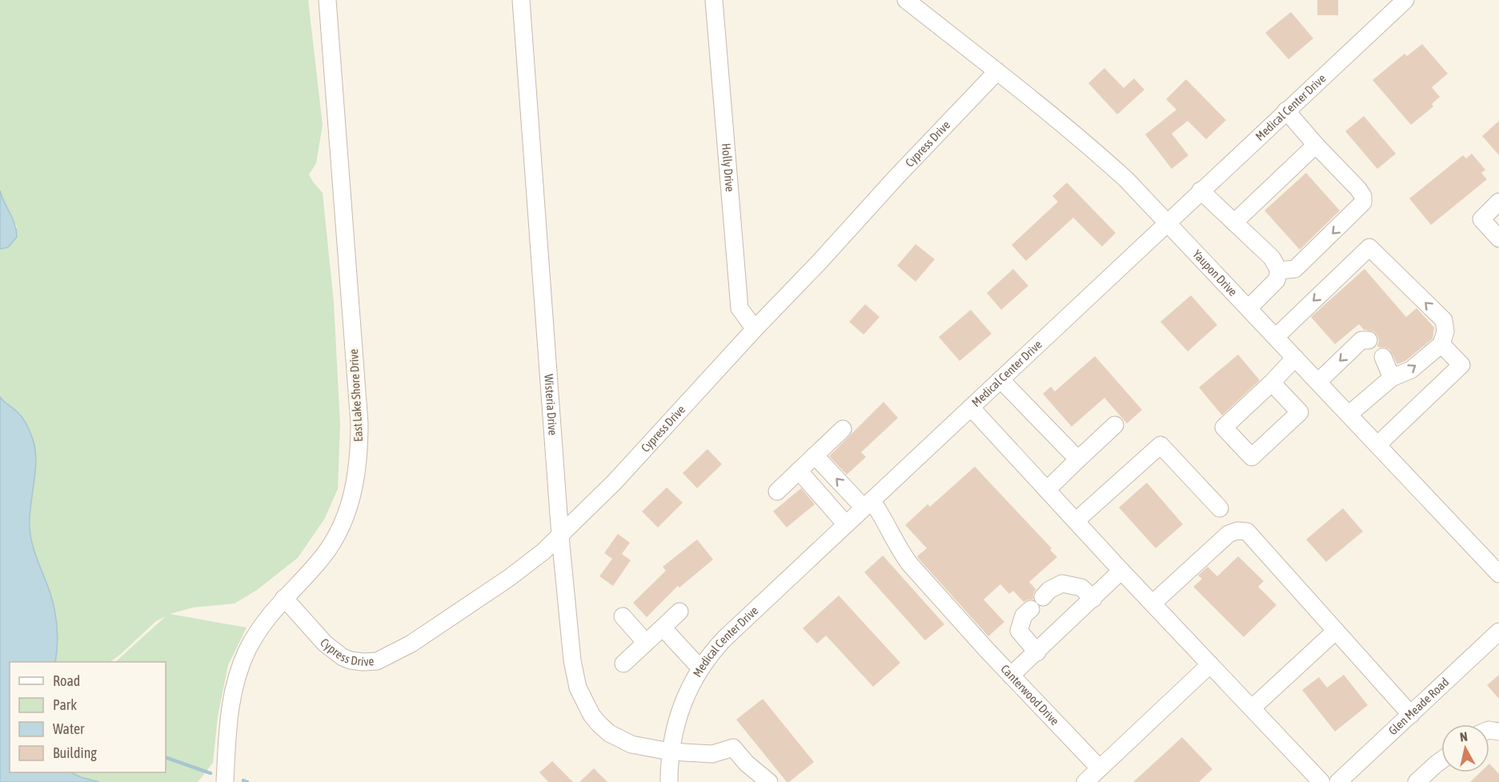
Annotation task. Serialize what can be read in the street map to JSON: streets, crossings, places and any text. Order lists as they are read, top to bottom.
{
  "streets": {
    "street": [
      "Medical Center Drive",
      "Cypress Drive",
      "Holly Drive",
      "Yaupon Drive",
      "East Lake Shore Drive",
      "Wisteria Drive",
      "Canterwood Drive",
      "Glen Meade Road"
    ]
  },
  "crossings": [
    ["Medical Center Drive", "Yaupon Drive"],
    ["Medical Center Drive", "Wisteria Drive"],
    ["Medical Center Drive", "Canterwood Drive"],
    ["Cypress Drive", "Holly Drive"],
    ["Cypress Drive", "Yaupon Drive"],
    ["Cypress Drive", "East Lake Shore Drive"],
    ["Cypress Drive", "Wisteria Drive"]
  ],
  "legend": [
    "Road",
    "Park",
    "Water",
    "Building"
  ],
  "north": "top"
}
